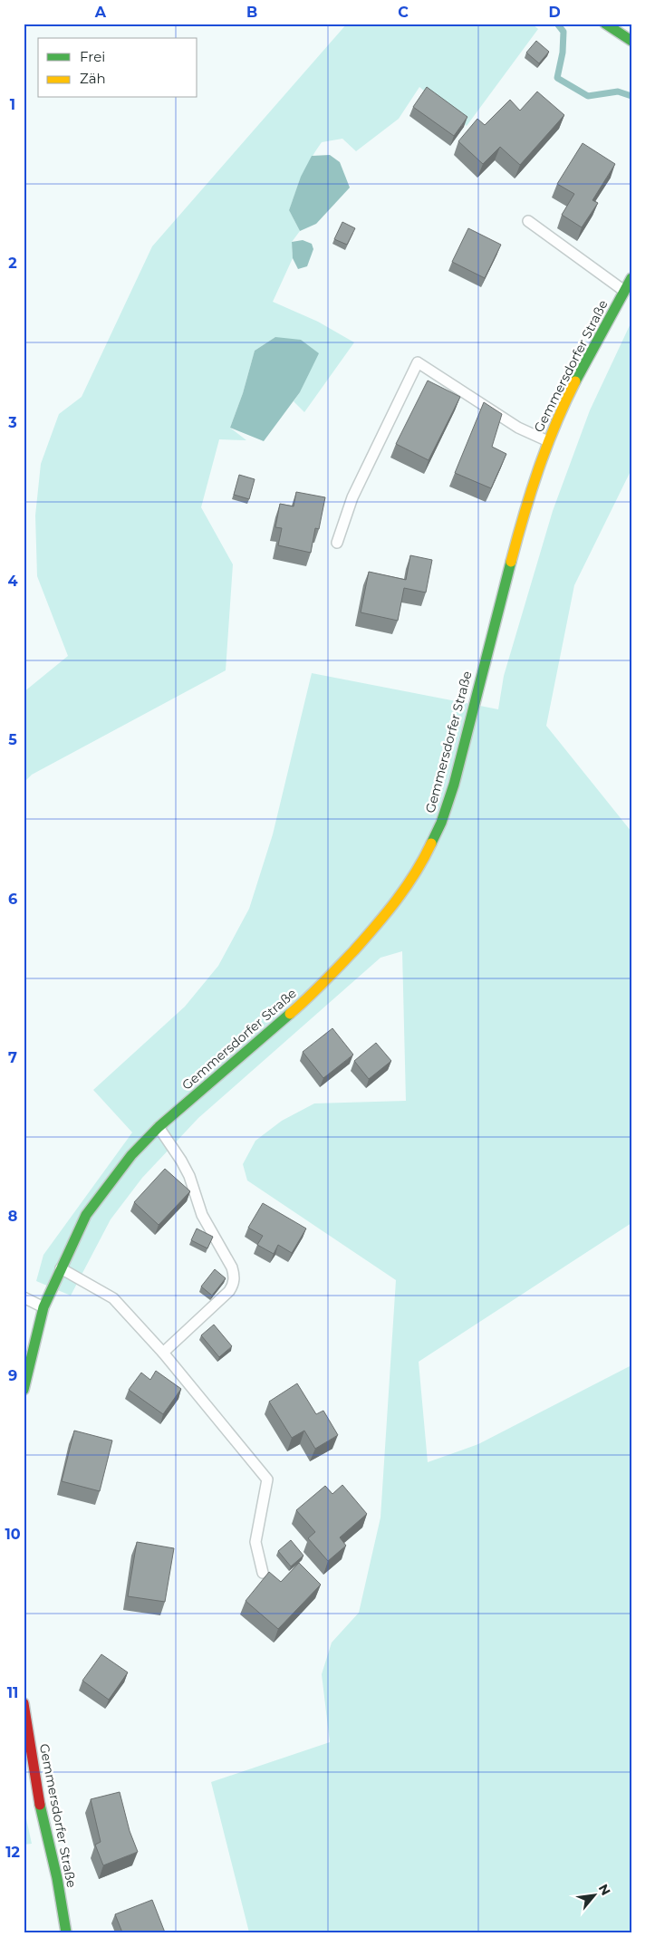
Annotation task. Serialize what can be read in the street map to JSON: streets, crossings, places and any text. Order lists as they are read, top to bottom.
{
  "streets": {
    "main road": ["Gemmersdorfer Straße"]
  },
  "legend": ["Frei", "Zäh"],
  "north": "top right",
  "grid": {
    "columns": [
      "A",
      "B",
      "C",
      "D"
    ],
    "rows": [
      "1",
      "2",
      "3",
      "4",
      "5",
      "6",
      "7",
      "8",
      "9",
      "10",
      "11",
      "12"
    ]
  }
}
